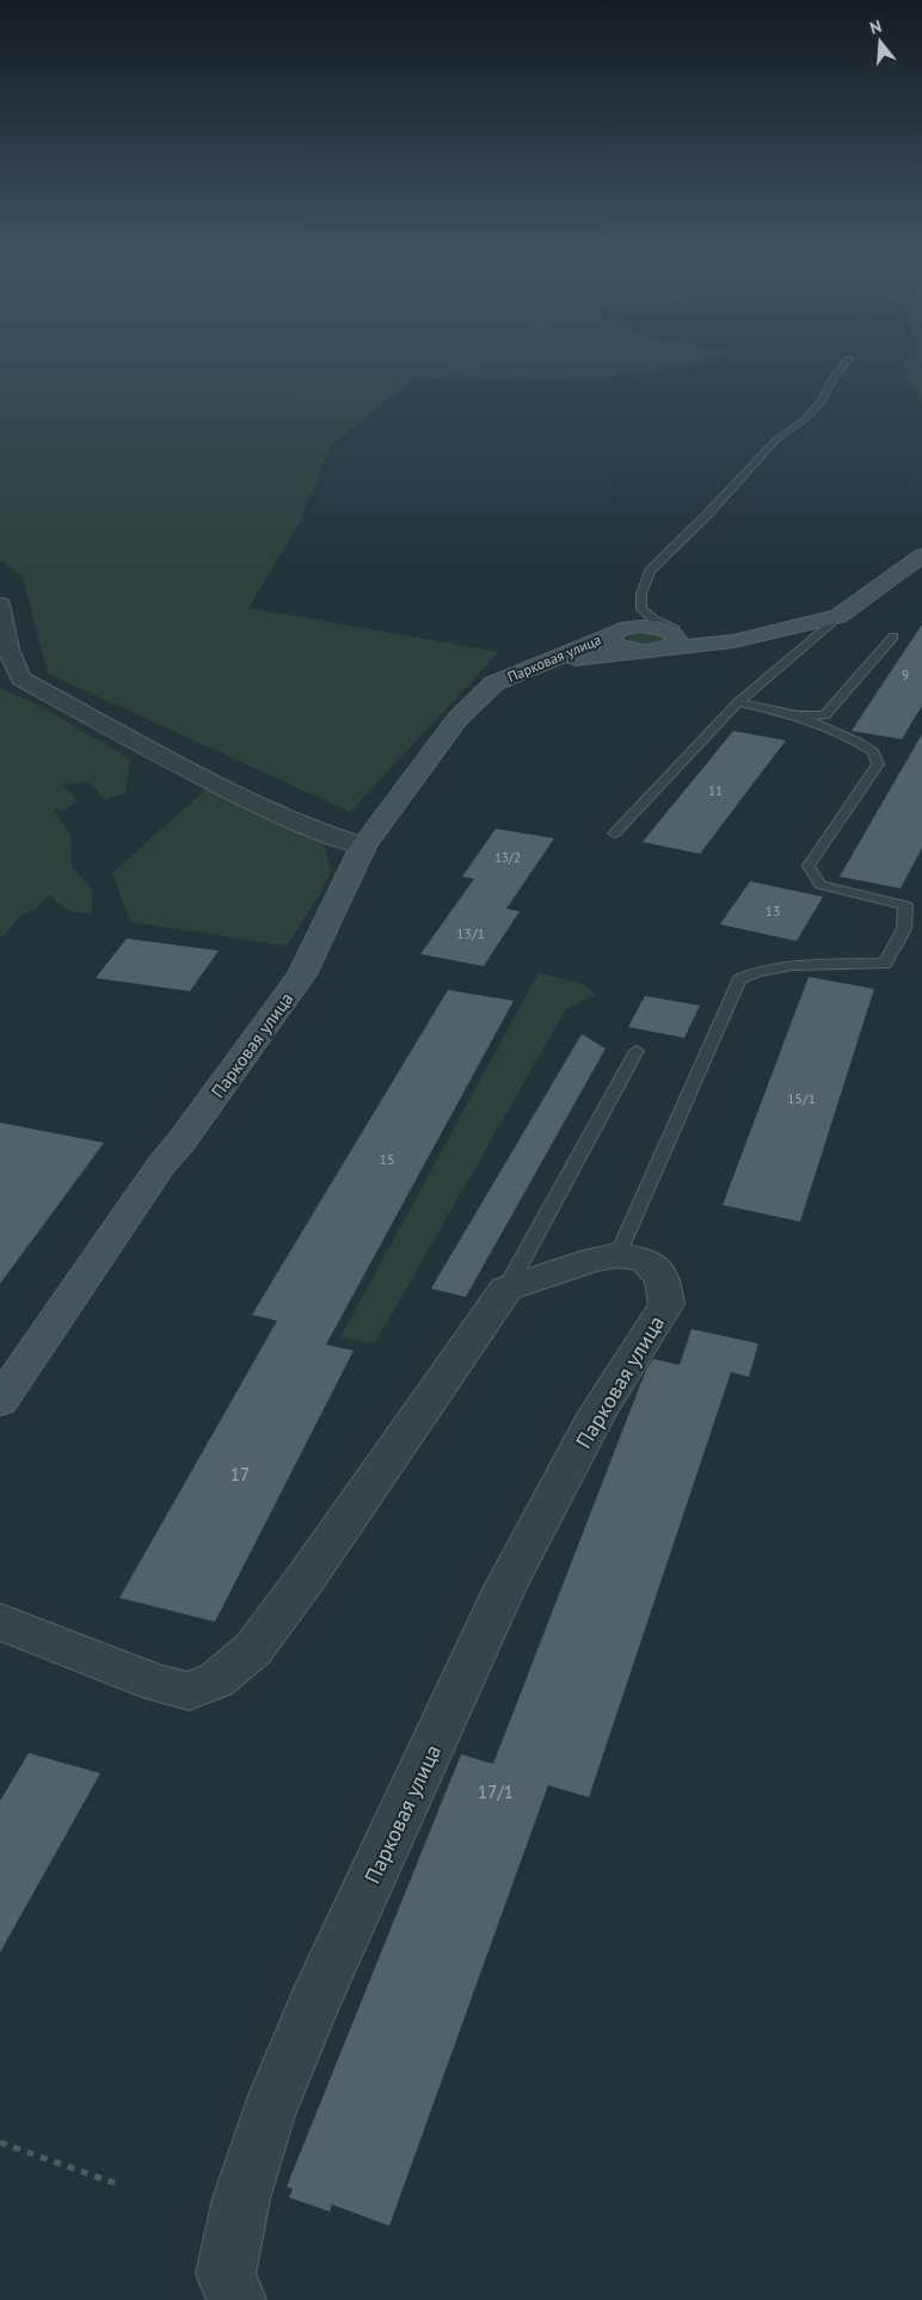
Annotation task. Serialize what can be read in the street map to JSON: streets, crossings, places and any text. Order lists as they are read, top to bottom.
{
  "streets": {
    "street": ["Парковая улица"]
  },
  "house_numbers": [
    "9",
    "11",
    "13/2",
    "13",
    "13/1",
    "15/1",
    "15",
    "17",
    "17/1"
  ],
  "north": "top"
}
